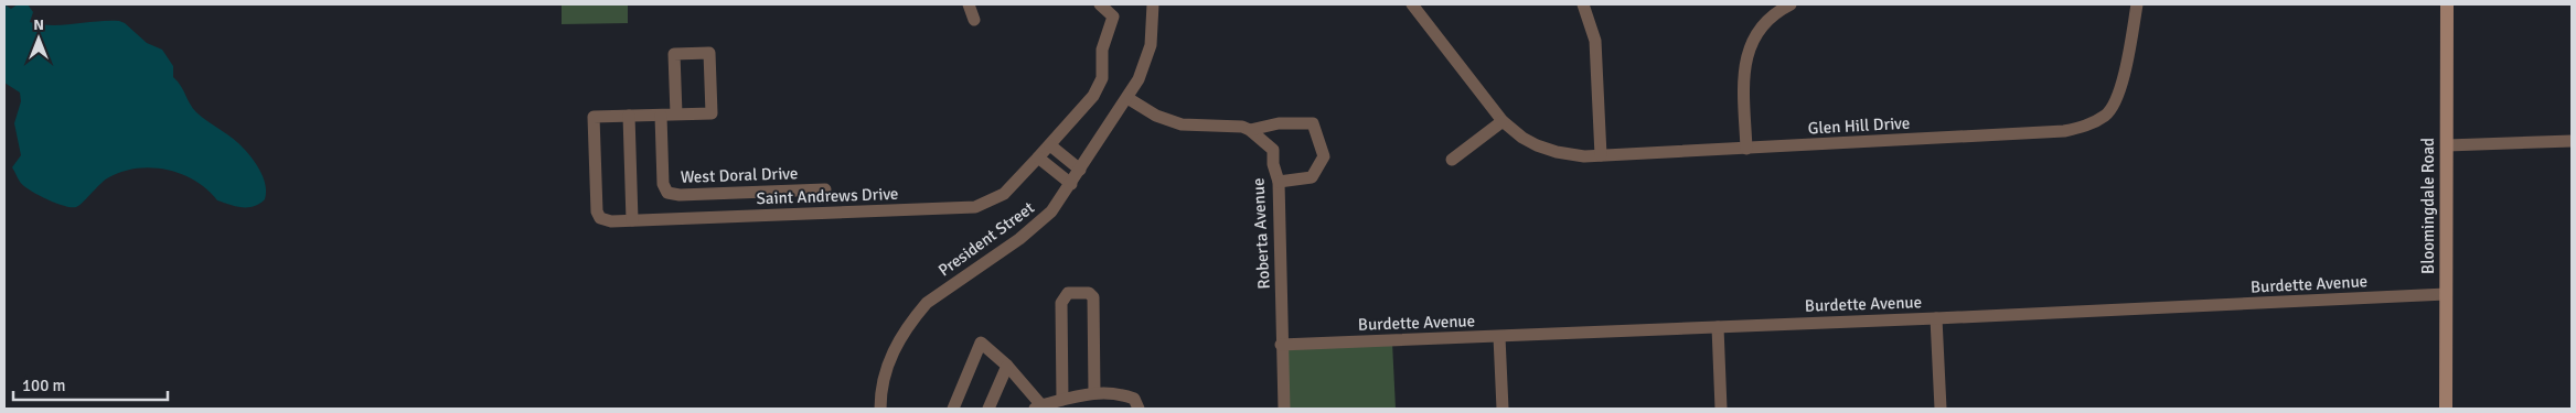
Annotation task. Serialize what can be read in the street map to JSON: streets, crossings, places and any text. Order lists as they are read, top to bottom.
{
  "streets": {
    "main road": ["Bloomingdale Road"],
    "street": [
      "Glen Hill Drive",
      "West Doral Drive",
      "Saint Andrews Drive",
      "Roberta Avenue",
      "President Street",
      "Burdette Avenue"
    ]
  },
  "crossings": [
    ["Bloomingdale Road", "Burdette Avenue"],
    ["Roberta Avenue", "Burdette Avenue"]
  ],
  "scale_bar": "100 m",
  "north": "top"
}
